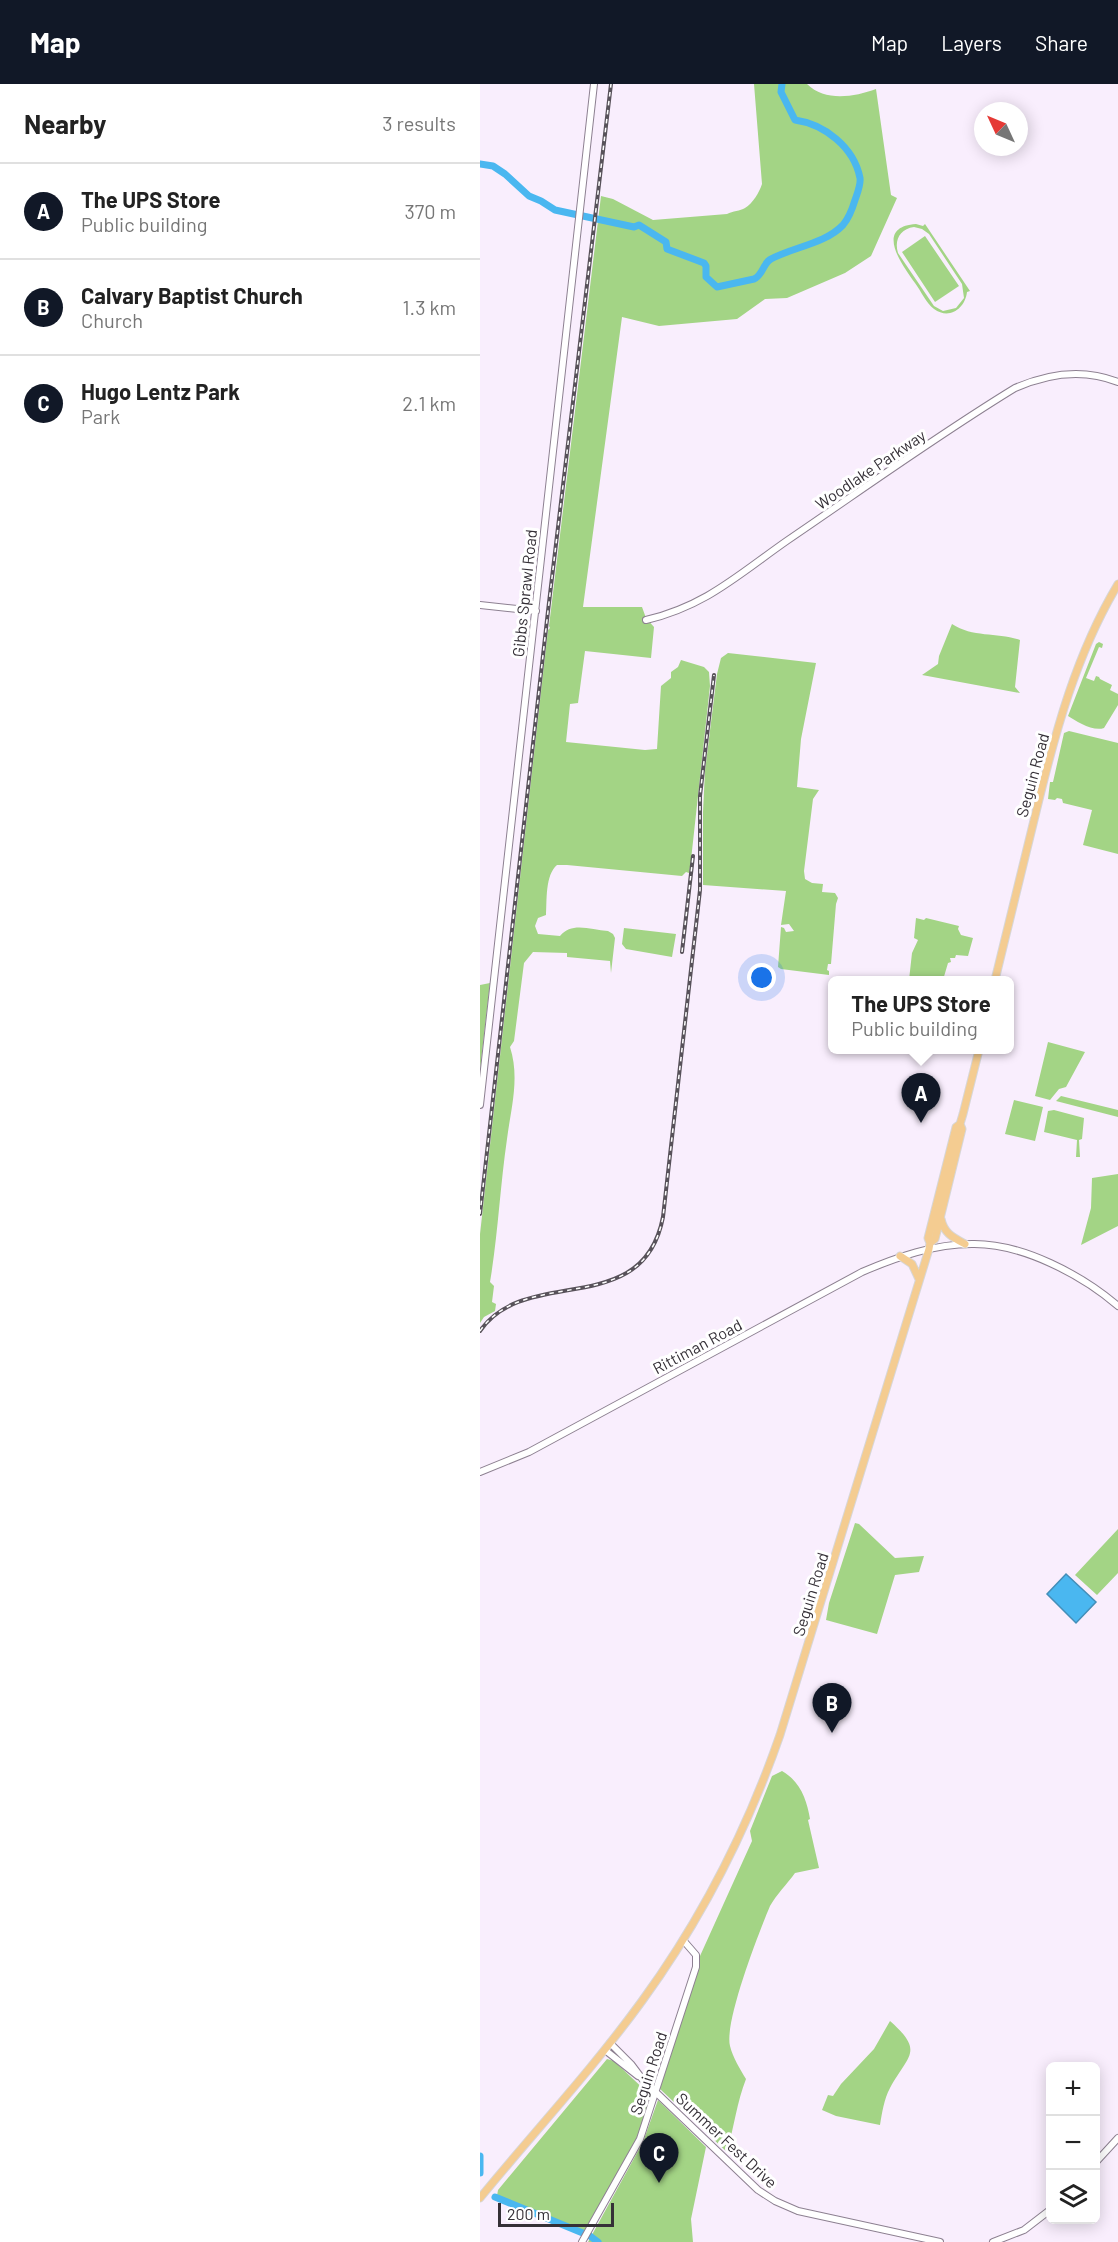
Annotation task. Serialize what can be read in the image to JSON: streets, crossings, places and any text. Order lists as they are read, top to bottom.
{
  "streets": {
    "main road": [
      "Woodlake Parkway",
      "Gibbs Sprawl Road",
      "Seguin Road",
      "Rittiman Road",
      "Summer Fest Drive"
    ]
  },
  "crossings": [
    ["Seguin Road", "Rittiman Road"],
    ["Seguin Road", "Summer Fest Drive"]
  ],
  "scale_bar": "200 m",
  "north": "top left",
  "page": {
    "header": "Map",
    "nav": ["Map", "Layers", "Share"],
    "heading": ["Nearby", "3 results"],
    "list": [
      {
        "mark": "A",
        "name": "The UPS Store",
        "note": "Public building",
        "value": "370 m"
      },
      {
        "mark": "B",
        "name": "Calvary Baptist Church",
        "note": "Church",
        "value": "1.3 km"
      },
      {
        "mark": "C",
        "name": "Hugo Lentz Park",
        "note": "Park",
        "value": "2.1 km"
      }
    ],
    "popup": ["The UPS Store", "Public building"],
    "pins": ["A", "B", "C"],
    "map_buttons": ["+", "−"],
    "scale": "200 m"
  }
}
